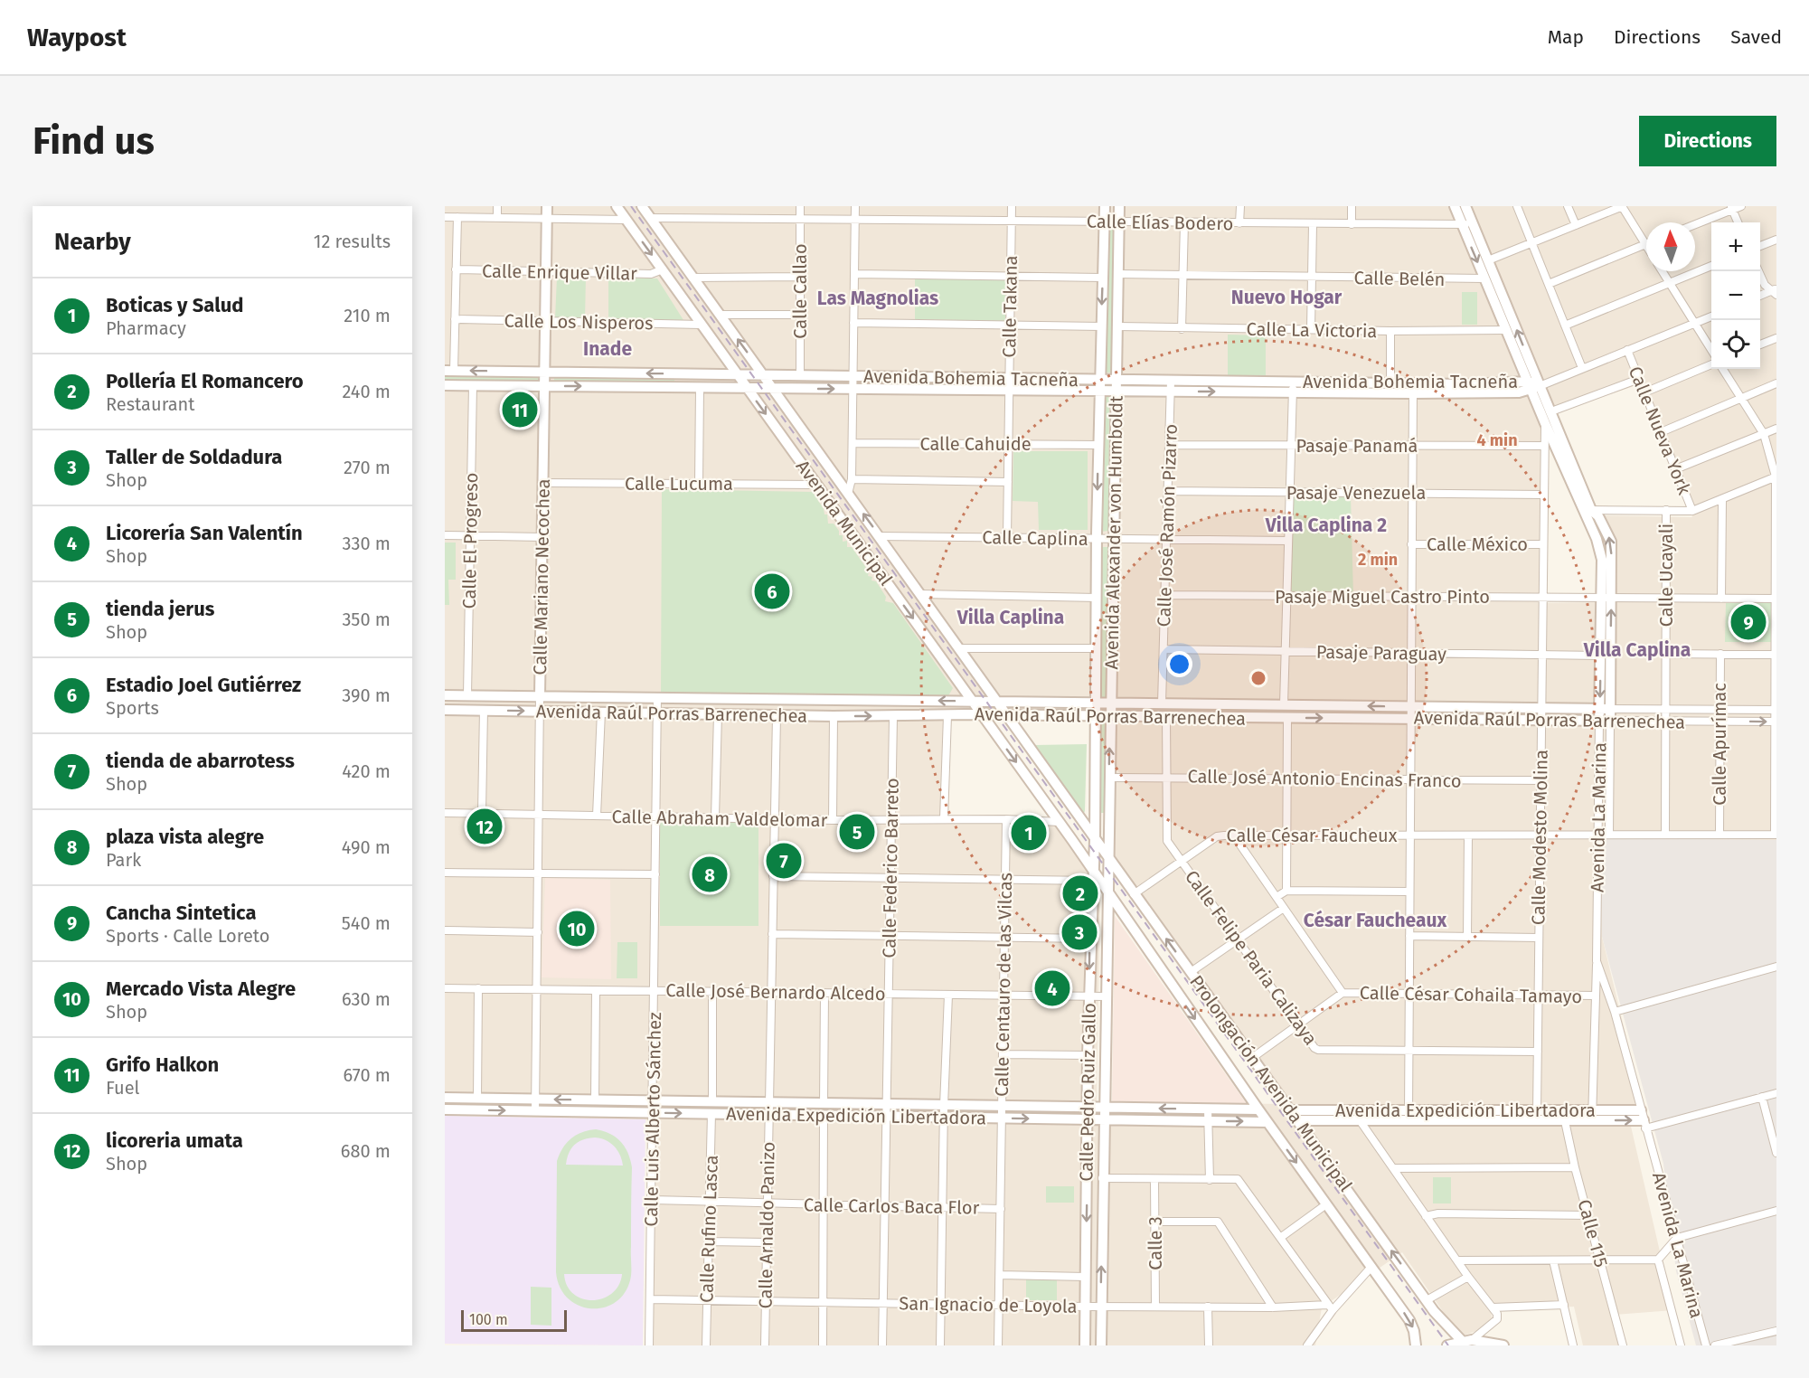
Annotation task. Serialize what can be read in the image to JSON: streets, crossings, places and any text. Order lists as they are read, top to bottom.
{
  "streets": {
    "street": [
      "Calle Elías Bodero",
      "Calle Enrique Villar",
      "Calle Belén",
      "Calle Callao",
      "Calle Takana",
      "Calle Los Nisperos",
      "Calle La Victoria",
      "Avenida Bohemia Tacneña",
      "Calle Nueva York",
      "Calle Cahuide",
      "Pasaje Panamá",
      "Calle Lucuma",
      "Pasaje Venezuela",
      "Avenida Municipal",
      "Calle José Ramón Pizarro",
      "Avenida Alexander von Humboldt",
      "Calle Caplina",
      "Calle El Progreso",
      "Calle México",
      "Calle Ucayali",
      "Calle Mariano Necochea",
      "Pasaje Miguel Castro Pinto",
      "Pasaje Paraguay",
      "Avenida Raúl Porras Barrenechea",
      "Calle Apurímac",
      "Calle José Antonio Encinas Franco",
      "Avenida La Marina",
      "Calle Abraham Valdelomar",
      "Calle César Faucheux",
      "Calle Modesto Molina",
      "Calle Federico Barreto",
      "Calle Felipe Paria Calizaya",
      "Calle Centauro de las Vilcas",
      "Calle José Bernardo Alcedo",
      "Calle César Cohaila Tamayo",
      "Prolongación Avenida Municipal",
      "Calle Pedro Ruiz Gallo",
      "Avenida Expedición Libertadora",
      "Calle Luis Alberto Sánchez",
      "Calle Carlos Baca Flor",
      "Calle Arnaldo Panizo",
      "Calle Rufino Lasca",
      "Calle 115",
      "Calle 3",
      "San Ignacio de Loyola"
    ]
  },
  "crossings": [
    ["Calle Elías Bodero", "Calle Callao"],
    ["Calle Elías Bodero", "Calle Takana"],
    ["Calle Elías Bodero", "Avenida Municipal"],
    ["Calle Elías Bodero", "Avenida Alexander von Humboldt"],
    ["Calle Elías Bodero", "Avenida La Marina"],
    ["Calle Enrique Villar", "Avenida Municipal"],
    ["Calle Enrique Villar", "Calle Mariano Necochea"],
    ["Calle Belén", "Avenida Alexander von Humboldt"],
    ["Calle Belén", "Avenida La Marina"],
    ["Calle Callao", "Avenida Bohemia Tacneña"],
    ["Calle Takana", "Avenida Bohemia Tacneña"],
    ["Calle Takana", "Calle Cahuide"],
    ["Calle Takana", "Calle Caplina"],
    ["Calle Los Nisperos", "Avenida Municipal"],
    ["Calle Los Nisperos", "Calle Mariano Necochea"],
    ["Calle La Victoria", "Avenida Alexander von Humboldt"],
    ["Calle La Victoria", "Avenida La Marina"],
    ["Avenida Bohemia Tacneña", "Avenida Municipal"],
    ["Avenida Bohemia Tacneña", "Calle José Ramón Pizarro"],
    ["Avenida Bohemia Tacneña", "Avenida Alexander von Humboldt"],
    ["Avenida Bohemia Tacneña", "Calle El Progreso"],
    ["Avenida Bohemia Tacneña", "Calle Mariano Necochea"],
    ["Avenida Bohemia Tacneña", "Avenida La Marina"],
    ["Calle Cahuide", "Avenida Alexander von Humboldt"],
    ["Pasaje Panamá", "Calle José Ramón Pizarro"],
    ["Pasaje Panamá", "Calle Modesto Molina"],
    ["Calle Lucuma", "Avenida Municipal"],
    ["Calle Lucuma", "Calle Mariano Necochea"],
    ["Pasaje Venezuela", "Calle José Ramón Pizarro"],
    ["Pasaje Venezuela", "Calle Modesto Molina"],
    ["Avenida Municipal", "Calle Caplina"],
    ["Avenida Municipal", "Avenida Raúl Porras Barrenechea"],
    ["Avenida Municipal", "Calle Abraham Valdelomar"],
    ["Avenida Municipal", "Prolongación Avenida Municipal"],
    ["Calle José Ramón Pizarro", "Calle Caplina"],
    ["Calle José Ramón Pizarro", "Pasaje Miguel Castro Pinto"],
    ["Calle José Ramón Pizarro", "Pasaje Paraguay"],
    ["Calle José Ramón Pizarro", "Avenida Raúl Porras Barrenechea"],
    ["Avenida Alexander von Humboldt", "Calle Caplina"],
    ["Avenida Alexander von Humboldt", "Avenida Raúl Porras Barrenechea"],
    ["Avenida Alexander von Humboldt", "Calle José Antonio Encinas Franco"],
    ["Avenida Alexander von Humboldt", "Prolongación Avenida Municipal"],
    ["Avenida Alexander von Humboldt", "Calle Pedro Ruiz Gallo"],
    ["Calle El Progreso", "Avenida Raúl Porras Barrenechea"],
    ["Calle México", "Calle Modesto Molina"],
    ["Calle Ucayali", "Pasaje Miguel Castro Pinto"],
    ["Calle Ucayali", "Avenida Raúl Porras Barrenechea"],
    ["Calle Ucayali", "Calle César Faucheux"],
    ["Calle Mariano Necochea", "Avenida Raúl Porras Barrenechea"],
    ["Calle Mariano Necochea", "Calle Abraham Valdelomar"],
    ["Calle Mariano Necochea", "Calle José Bernardo Alcedo"],
    ["Calle Mariano Necochea", "Avenida Expedición Libertadora"],
    ["Pasaje Miguel Castro Pinto", "Avenida La Marina"],
    ["Pasaje Miguel Castro Pinto", "Calle Modesto Molina"],
    ["Pasaje Paraguay", "Avenida La Marina"],
    ["Pasaje Paraguay", "Calle Modesto Molina"],
    ["Avenida Raúl Porras Barrenechea", "Calle Apurímac"],
    ["Avenida Raúl Porras Barrenechea", "Avenida La Marina"],
    ["Avenida Raúl Porras Barrenechea", "Calle Modesto Molina"],
    ["Avenida Raúl Porras Barrenechea", "Calle Federico Barreto"],
    ["Avenida Raúl Porras Barrenechea", "Calle Felipe Paria Calizaya"],
    ["Avenida Raúl Porras Barrenechea", "Calle Luis Alberto Sánchez"],
    ["Avenida Raúl Porras Barrenechea", "Calle Arnaldo Panizo"],
    ["Calle Apurímac", "Calle César Faucheux"],
    ["Calle José Antonio Encinas Franco", "Calle Modesto Molina"],
    ["Calle José Antonio Encinas Franco", "Calle Felipe Paria Calizaya"],
    ["Avenida La Marina", "Calle César Faucheux"],
    ["Avenida La Marina", "Calle Modesto Molina"],
    ["Avenida La Marina", "Avenida Expedición Libertadora"],
    ["Calle Abraham Valdelomar", "Calle Federico Barreto"],
    ["Calle Abraham Valdelomar", "Calle Centauro de las Vilcas"],
    ["Calle Abraham Valdelomar", "Calle Luis Alberto Sánchez"],
    ["Calle Abraham Valdelomar", "Calle Arnaldo Panizo"],
    ["Calle César Faucheux", "Calle Modesto Molina"],
    ["Calle César Faucheux", "Calle Felipe Paria Calizaya"],
    ["Calle César Faucheux", "Calle César Cohaila Tamayo"],
    ["Calle César Faucheux", "Prolongación Avenida Municipal"],
    ["Calle Modesto Molina", "Calle Felipe Paria Calizaya"],
    ["Calle Modesto Molina", "Calle César Cohaila Tamayo"],
    ["Calle Modesto Molina", "Avenida Expedición Libertadora"],
    ["Calle Federico Barreto", "Calle José Bernardo Alcedo"],
    ["Calle Federico Barreto", "Avenida Expedición Libertadora"],
    ["Calle Federico Barreto", "Calle Carlos Baca Flor"],
    ["Calle Federico Barreto", "San Ignacio de Loyola"],
    ["Calle Centauro de las Vilcas", "Calle José Bernardo Alcedo"],
    ["Calle Centauro de las Vilcas", "Avenida Expedición Libertadora"],
    ["Calle Centauro de las Vilcas", "Calle Carlos Baca Flor"],
    ["Calle Centauro de las Vilcas", "San Ignacio de Loyola"],
    ["Calle José Bernardo Alcedo", "Calle Pedro Ruiz Gallo"],
    ["Calle José Bernardo Alcedo", "Calle Luis Alberto Sánchez"],
    ["Calle José Bernardo Alcedo", "Calle Arnaldo Panizo"],
    ["Prolongación Avenida Municipal", "Calle Pedro Ruiz Gallo"],
    ["Prolongación Avenida Municipal", "Avenida Expedición Libertadora"],
    ["Calle Pedro Ruiz Gallo", "Avenida Expedición Libertadora"],
    ["Calle Pedro Ruiz Gallo", "San Ignacio de Loyola"],
    ["Avenida Expedición Libertadora", "Calle Luis Alberto Sánchez"],
    ["Avenida Expedición Libertadora", "Calle Arnaldo Panizo"],
    ["Avenida Expedición Libertadora", "Calle Rufino Lasca"],
    ["Avenida Expedición Libertadora", "Calle 115"],
    ["Calle Luis Alberto Sánchez", "Calle Carlos Baca Flor"],
    ["Calle Luis Alberto Sánchez", "San Ignacio de Loyola"],
    ["Calle Carlos Baca Flor", "Calle Arnaldo Panizo"],
    ["Calle Carlos Baca Flor", "Calle Rufino Lasca"],
    ["Calle Arnaldo Panizo", "San Ignacio de Loyola"],
    ["Calle Rufino Lasca", "San Ignacio de Loyola"],
    ["Calle 3", "San Ignacio de Loyola"]
  ],
  "districts": [
    "Nuevo Hogar",
    "Las Magnolias",
    "Inade",
    "Villa Caplina 2",
    "Villa Caplina",
    "Villa Caplina",
    "César Faucheaux"
  ],
  "scale_bar": "100 m",
  "north": "top",
  "page": {
    "header": "Waypost",
    "nav": ["Map", "Directions", "Saved"],
    "buttons": "Directions",
    "title": "Find us",
    "heading": ["Nearby", "12 results"],
    "map_buttons": ["+", "−"],
    "list": [
      {
        "mark": "1",
        "name": "Boticas y Salud",
        "note": "Pharmacy",
        "value": "210 m"
      },
      {
        "mark": "2",
        "name": "Pollería El Romancero",
        "note": "Restaurant",
        "value": "240 m"
      },
      {
        "mark": "3",
        "name": "Taller de Soldadura",
        "note": "Shop",
        "value": "270 m"
      },
      {
        "mark": "4",
        "name": "Licorería San Valentín",
        "note": "Shop",
        "value": "330 m"
      },
      {
        "mark": "5",
        "name": "tienda jerus",
        "note": "Shop",
        "value": "350 m"
      },
      {
        "mark": "6",
        "name": "Estadio Joel Gutiérrez",
        "note": "Sports",
        "value": "390 m"
      },
      {
        "mark": "7",
        "name": "tienda de abarrotess",
        "note": "Shop",
        "value": "420 m"
      },
      {
        "mark": "8",
        "name": "plaza vista alegre",
        "note": "Park",
        "value": "490 m"
      },
      {
        "mark": "9",
        "name": "Cancha Sintetica",
        "note": "Sports · Calle Loreto",
        "value": "540 m"
      },
      {
        "mark": "10",
        "name": "Mercado Vista Alegre",
        "note": "Shop",
        "value": "630 m"
      },
      {
        "mark": "11",
        "name": "Grifo Halkon",
        "note": "Fuel",
        "value": "670 m"
      },
      {
        "mark": "12",
        "name": "licoreria umata",
        "note": "Shop",
        "value": "680 m"
      }
    ],
    "pins": [
      "11",
      "6",
      "9",
      "12",
      "5",
      "1",
      "7",
      "8",
      "2",
      "10",
      "3",
      "4"
    ],
    "scale": "100 m"
  },
  "rings": ["4 min", "2 min"]
}
